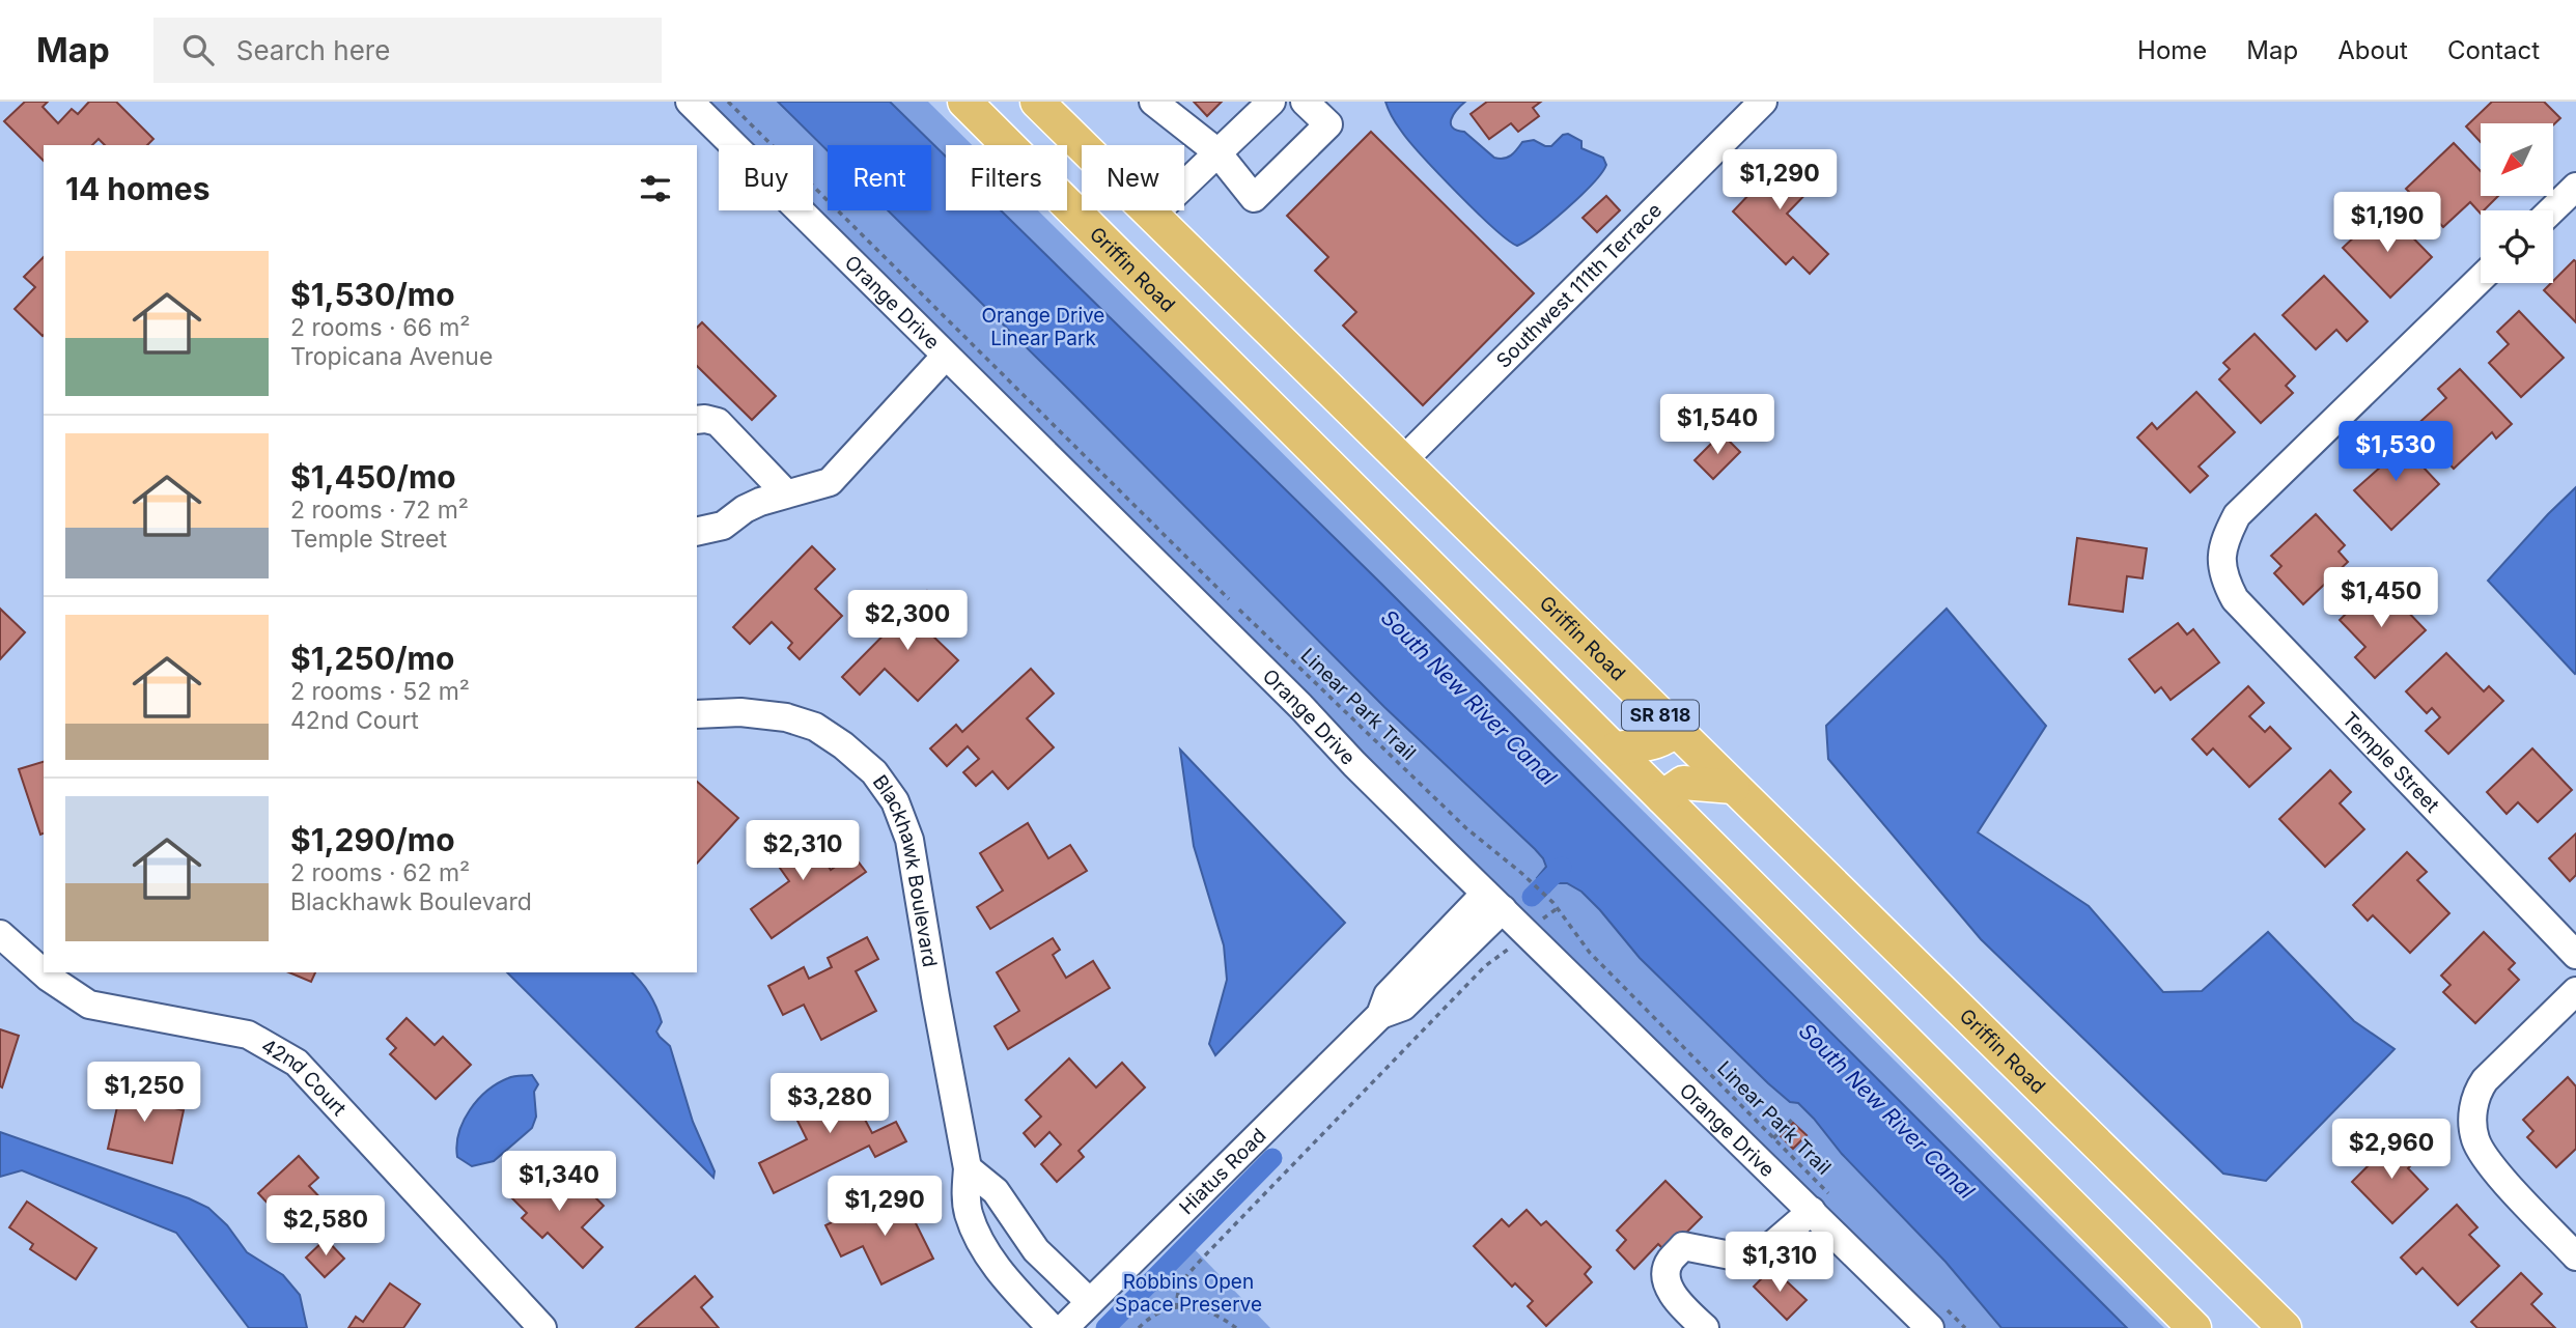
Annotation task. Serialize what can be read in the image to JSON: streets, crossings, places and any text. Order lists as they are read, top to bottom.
{
  "streets": {
    "main road": ["Griffin Road", "SR 818"],
    "street": [
      "Southwest 111th Terrace",
      "Orange Drive",
      "Temple Street",
      "Blackhawk Boulevard",
      "42nd Court",
      "Hiatus Road"
    ],
    "path": ["Linear Park Trail"]
  },
  "crossings": [
    ["Griffin Road", "Southwest 111th Terrace"],
    ["Orange Drive", "Linear Park Trail"],
    ["Orange Drive", "Hiatus Road"]
  ],
  "water": ["South New River Canal"],
  "parks": ["Orange Drive Linear Park", "Robbins Open Space Preserve"],
  "north": "bottom left",
  "page": {
    "header": "Map",
    "search": "Search here",
    "nav": [
      "Home",
      "Map",
      "About",
      "Contact"
    ],
    "chip": [
      "Buy",
      "Rent",
      "Filters",
      "New"
    ],
    "heading": "14 homes",
    "price": [
      "$1,290",
      "$1,190",
      "$1,540",
      "$1,530",
      "$1,450",
      "$2,300",
      "$2,310",
      "$1,250",
      "$3,280",
      "$2,960",
      "$1,340",
      "$1,290",
      "$2,580",
      "$1,310"
    ],
    "list": [
      {
        "name": "$1,530/mo",
        "note": "2 rooms · 66 m² · Tropicana Avenue"
      },
      {
        "name": "$1,450/mo",
        "note": "2 rooms · 72 m² · Temple Street"
      },
      {
        "name": "$1,250/mo",
        "note": "2 rooms · 52 m² · 42nd Court"
      },
      {
        "name": "$1,290/mo",
        "note": "2 rooms · 62 m² · Blackhawk Boulevard"
      }
    ]
  }
}
